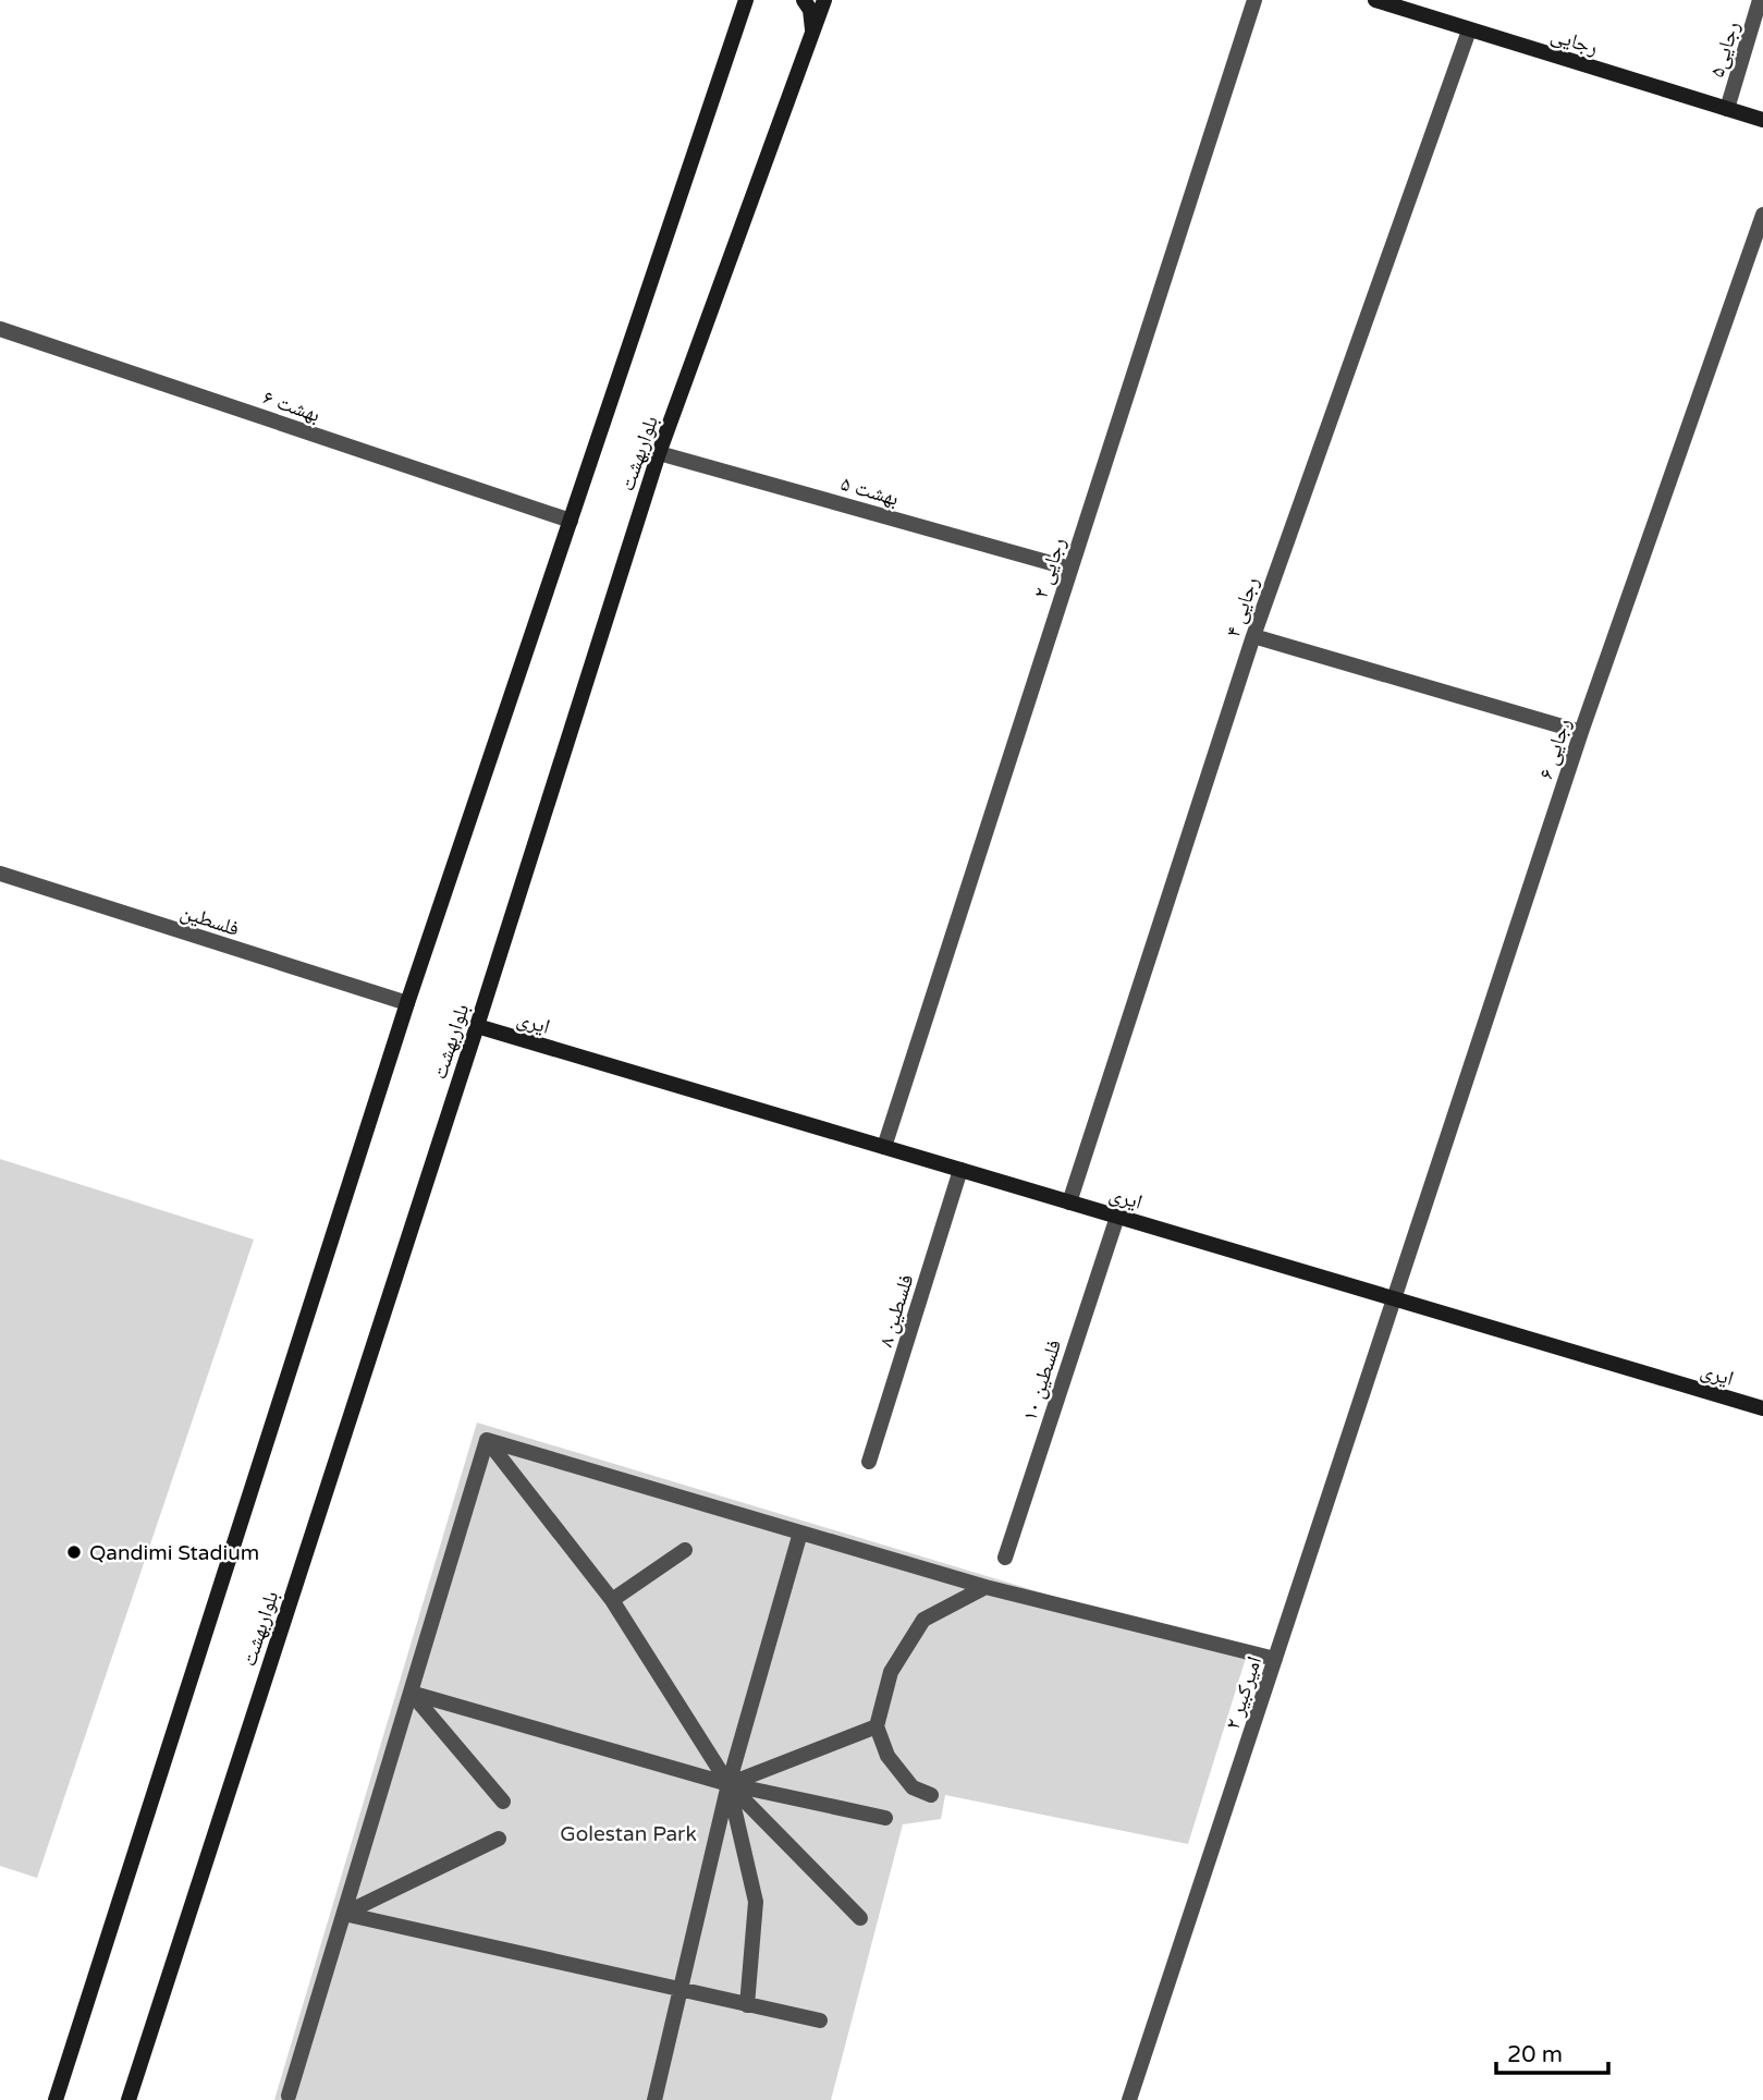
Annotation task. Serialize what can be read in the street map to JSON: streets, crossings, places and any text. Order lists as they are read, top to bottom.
{
  "streets": {
    "main road": ["رجایی", "بلواربهشت", "ایری"],
    "street": [
      "رجایی۵",
      "بهشت ۶",
      "بهشت ۵",
      "رجایی ۲",
      "رجایی ۴",
      "رجایی ۶",
      "فلسطین",
      "فلسطین ۸",
      "فلسطین ۱۰",
      "امیرکبیر ۲"
    ]
  },
  "crossings": [
    ["رجایی", "رجایی۵"],
    ["رجایی", "رجایی ۴"],
    ["بهشت ۶", "بلواربهشت"],
    ["بلواربهشت", "بهشت ۵"],
    ["بلواربهشت", "فلسطین"],
    ["بلواربهشت", "ایری"],
    ["بهشت ۵", "رجایی ۲"],
    ["رجایی ۲", "ایری"],
    ["رجایی ۴", "ایری"],
    ["رجایی ۶", "ایری"],
    ["رجایی ۶", "امیرکبیر ۲"],
    ["ایری", "فلسطین ۸"],
    ["ایری", "فلسطین ۱۰"],
    ["ایری", "امیرکبیر ۲"]
  ],
  "parks": ["Golestan Park"],
  "places": ["Qandimi Stadium"],
  "scale_bar": "20 m"
}
